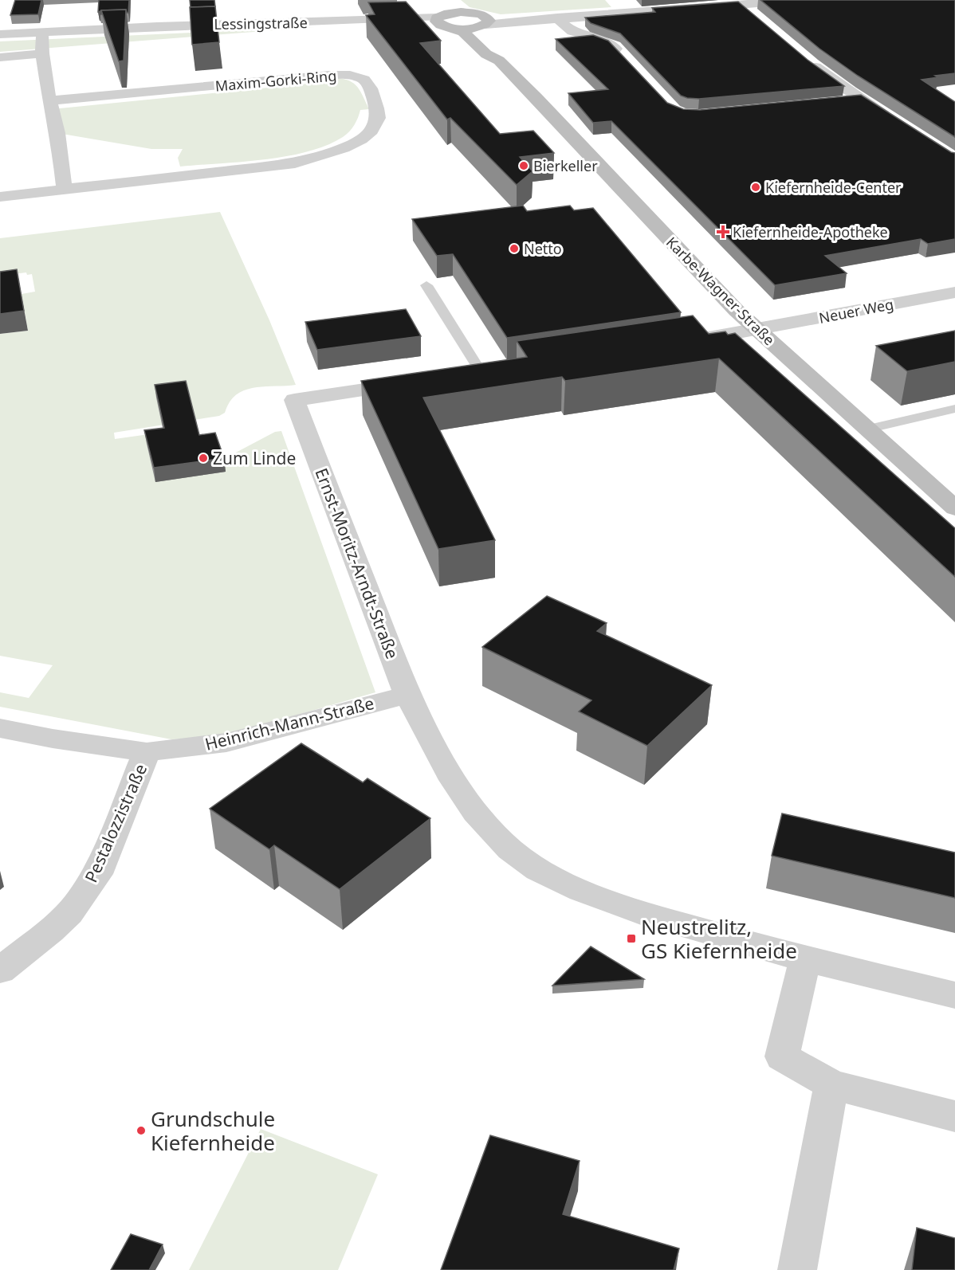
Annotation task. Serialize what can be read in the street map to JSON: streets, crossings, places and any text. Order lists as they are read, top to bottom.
{
  "streets": {
    "street": [
      "Lessingstraße",
      "Maxim-Gorki-Ring",
      "Karbe-Wagner-Straße",
      "Neuer Weg",
      "Ernst-Moritz-Arndt-Straße",
      "Heinrich-Mann-Straße",
      "Pestalozzistraße"
    ]
  },
  "crossings": [
    ["Karbe-Wagner-Straße", "Neuer Weg"],
    ["Ernst-Moritz-Arndt-Straße", "Heinrich-Mann-Straße"],
    ["Heinrich-Mann-Straße", "Pestalozzistraße"]
  ],
  "places": {
    "other": [
      "Bierkeller",
      "Kiefernheide-Center",
      "Netto",
      "Zum Linde",
      "Grundschule Kiefernheide"
    ],
    "health": ["Kiefernheide-Apotheke"],
    "transit": ["Neustrelitz, GS Kiefernheide"]
  }
}
